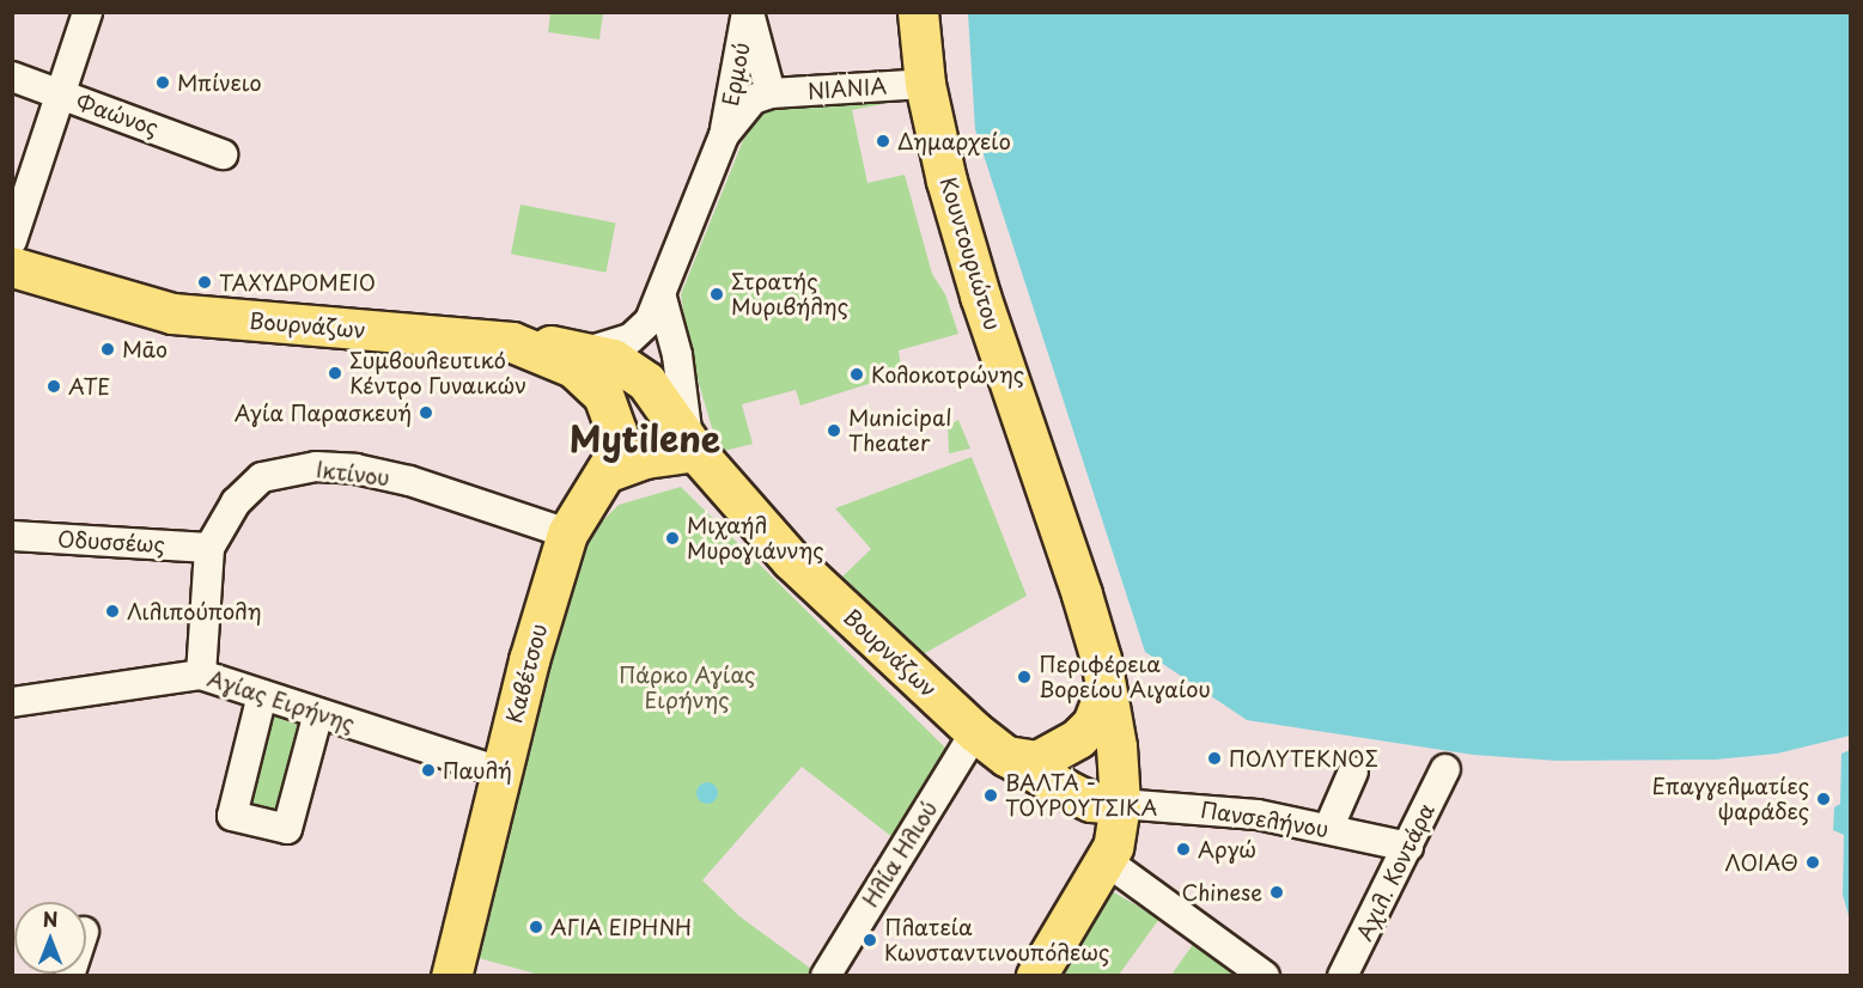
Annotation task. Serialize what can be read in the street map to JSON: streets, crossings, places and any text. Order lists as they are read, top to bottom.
{
  "streets": {
    "main road": ["Κουντουριώτου", "Βουρνάζων", "Καβέτσου"],
    "street": [
      "Ερμού",
      "NIANIA",
      "Φαώνος",
      "Ικτίνου",
      "Οδυσσέως",
      "Αγίας Ειρήνης",
      "Πανσελήνου",
      "Ηλία Ηλιού",
      "Αχιλ. Κοντάρα"
    ]
  },
  "crossings": [
    ["NIANIA", "Κουντουριώτου"],
    ["Κουντουριώτου", "Βουρνάζων"],
    ["Κουντουριώτου", "Πανσελήνου"],
    ["Βουρνάζων", "Καβέτσου"],
    ["Βουρνάζων", "Πανσελήνου"],
    ["Βουρνάζων", "Ηλία Ηλιού"],
    ["Ικτίνου", "Οδυσσέως"],
    ["Ικτίνου", "Καβέτσου"],
    ["Ικτίνου", "Αγίας Ειρήνης"],
    ["Καβέτσου", "Αγίας Ειρήνης"],
    ["Πανσελήνου", "Αχιλ. Κοντάρα"]
  ],
  "districts": ["Mytilene"],
  "parks": ["Πάρκο Αγίας Ειρήνης"],
  "places": [
    "Μπίνειο",
    "Δημαρχείο",
    "ΤΑΧΥΔΡΟΜΕΙΟ",
    "Στρατής Μυριβήλης",
    "Māo",
    "Συμβουλευτικό Κέντρο Γυναικών",
    "Κολοκοτρώνης",
    "ΑΤΕ",
    "Αγία Παρασκευή",
    "Municipal Theater",
    "Μιχαήλ Μυρογιάννης",
    "Λιλιπούπολη",
    "Περιφέρεια Βορείου Αιγαίου",
    "ΠΟΛΥΤΕΚΝΟΣ",
    "Παυλή",
    "ΒΑΛΤΑ - ΤΟΥΡΟΥΤΣΙΚΑ",
    "Επαγγελματίες ψαράδες",
    "Αργώ",
    "ΛΟΙΑΘ",
    "Chinese",
    "ΑΓIA ΕΙΡΗΝΗ",
    "Πλατεία Κωνσταντινουπόλεως"
  ],
  "north": "top"
}
